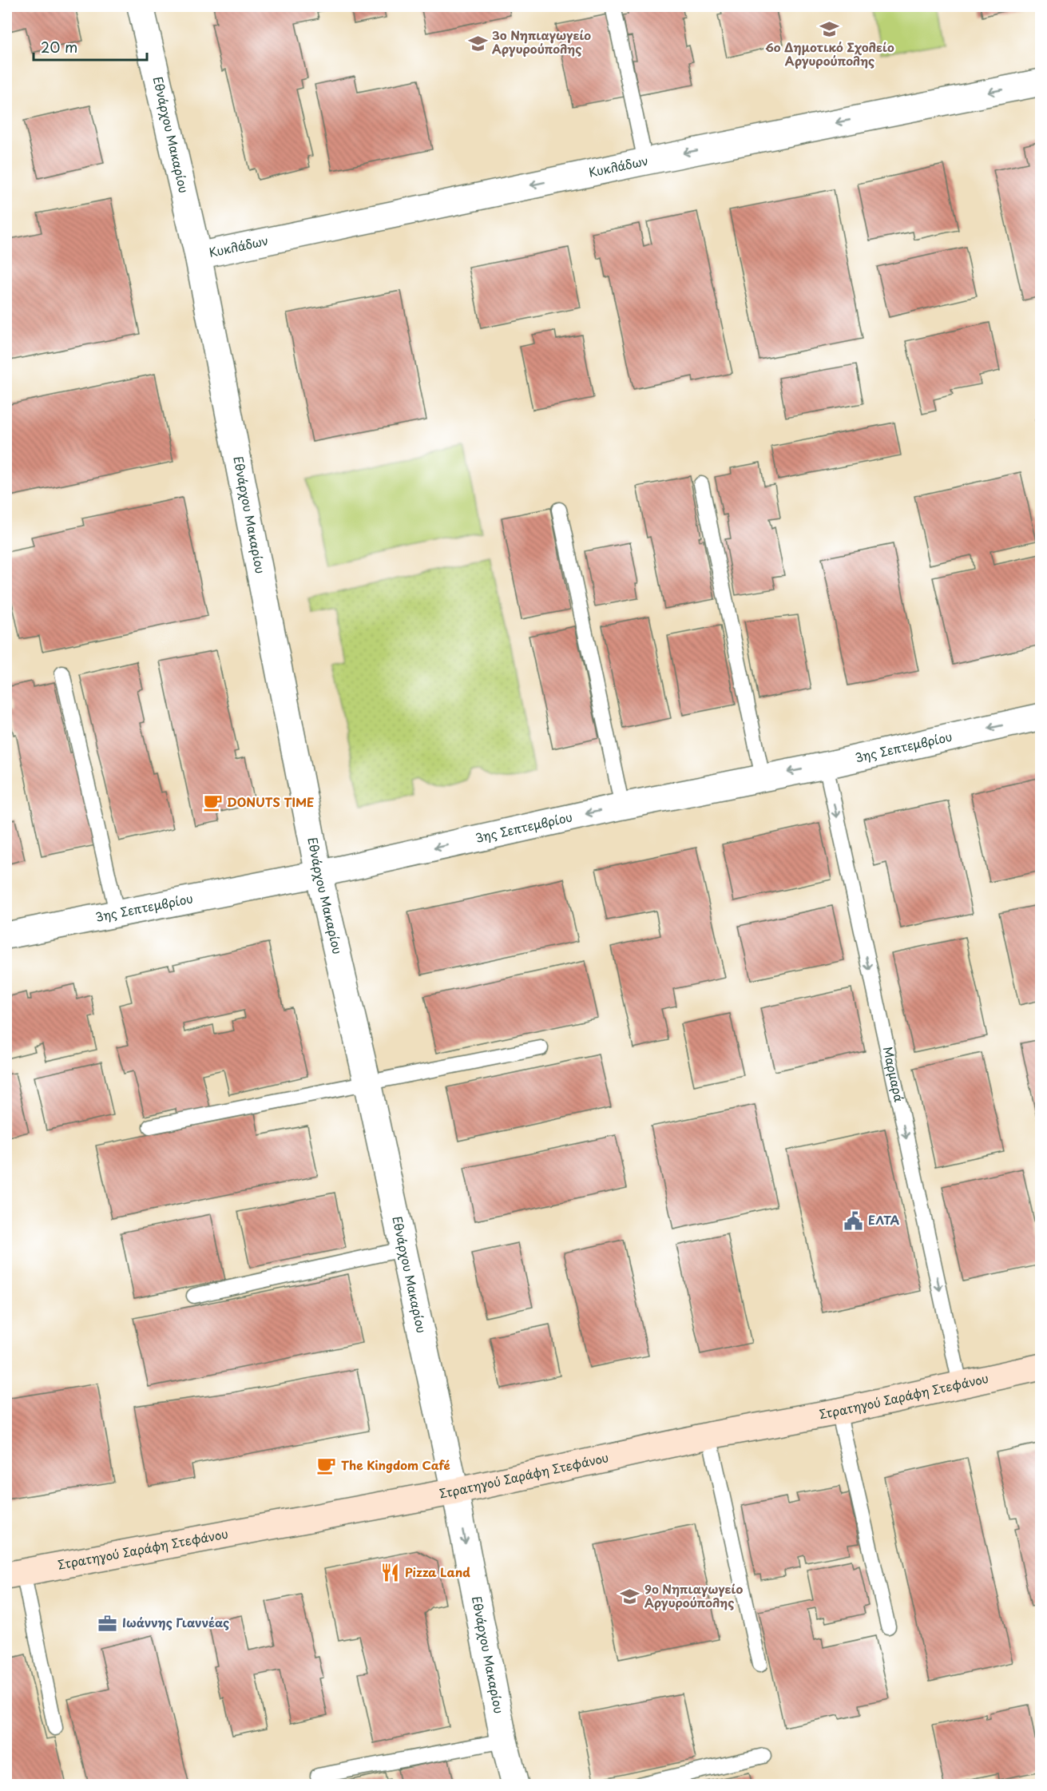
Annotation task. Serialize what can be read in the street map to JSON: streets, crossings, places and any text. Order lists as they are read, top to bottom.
{
  "streets": {
    "street": [
      "Εθνάρχου Μακαρίου",
      "Κυκλάδων",
      "3ης Σεπτεμβρίου",
      "Στρατηγού Σαράφη Στεφάνου"
    ],
    "lane": ["Μαρμαρά"]
  },
  "crossings": [
    ["Εθνάρχου Μακαρίου", "Κυκλάδων"],
    ["Εθνάρχου Μακαρίου", "3ης Σεπτεμβρίου"],
    ["Εθνάρχου Μακαρίου", "Στρατηγού Σαράφη Στεφάνου"],
    ["3ης Σεπτεμβρίου", "Μαρμαρά"],
    ["Μαρμαρά", "Στρατηγού Σαράφη Στεφάνου"]
  ],
  "one_way": ["Κυκλάδων", "3ης Σεπτεμβρίου", "Μαρμαρά"],
  "places": {
    "school or university": ["6ο Δημοτικό Σχολείο Αργυρούπολης", "3ο Νηπιαγωγείο Αργυρούπολης", "9ο Νηπιαγωγείο Αργυρούπολης"],
    "cafe": ["DONUTS TIME", "The Kingdom Café"],
    "public building": ["ΕΛΤΑ"],
    "restaurant": ["Pizza Land"],
    "office": ["Ιωάννης Γιαννέας"]
  },
  "scale_bar": "20 m"
}
